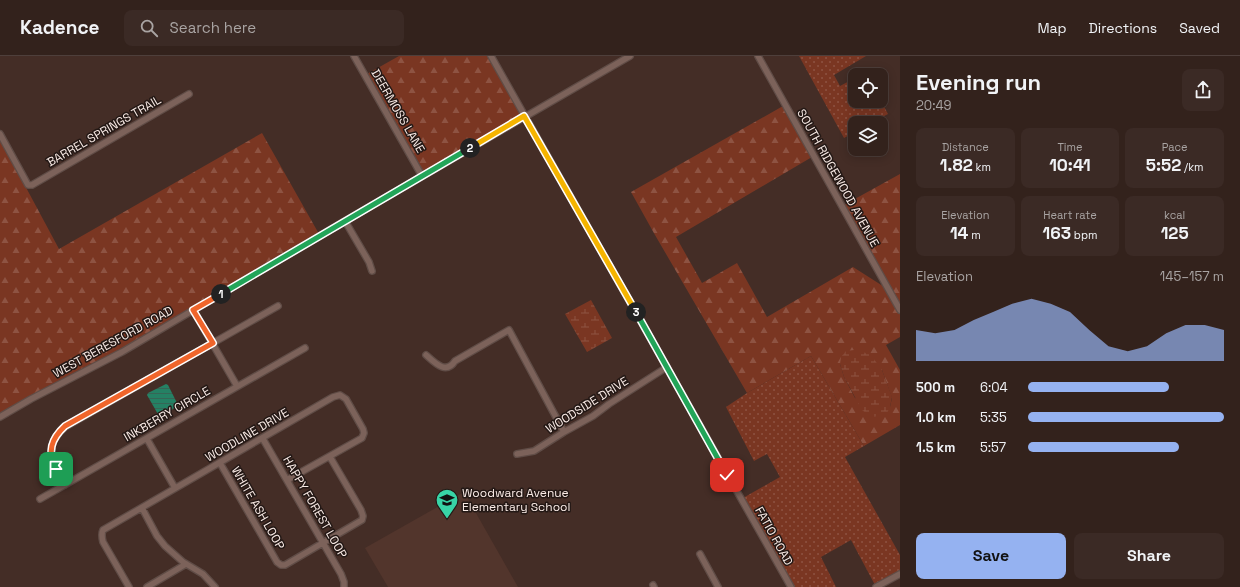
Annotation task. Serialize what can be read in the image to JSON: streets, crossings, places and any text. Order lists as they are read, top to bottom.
{
  "streets": {
    "street": [
      "DEERMOSS LANE",
      "BARREL SPRINGS TRAIL",
      "SOUTH RIDGEWOOD AVENUE",
      "WEST BERESFORD ROAD",
      "WOODSIDE DRIVE",
      "INKBERRY CIRCLE",
      "WOODLINE DRIVE",
      "HAPPY FOREST LOOP",
      "WHITE ASH LOOP",
      "FATIO ROAD"
    ]
  },
  "crossings": [
    ["DEERMOSS LANE", "WEST BERESFORD ROAD"],
    ["WEST BERESFORD ROAD", "FATIO ROAD"],
    ["WOODSIDE DRIVE", "FATIO ROAD"],
    ["WOODLINE DRIVE", "HAPPY FOREST LOOP"],
    ["WOODLINE DRIVE", "WHITE ASH LOOP"],
    ["HAPPY FOREST LOOP", "WHITE ASH LOOP"]
  ],
  "places": {
    "school or university": ["Woodward Avenue Elementary School"]
  },
  "page": {
    "header": "Kadence",
    "search": "Search here",
    "nav": ["Map", "Directions", "Saved"],
    "heading": ["Evening run", "20:49"],
    "stats": [
      ["Distance", "1.82 km"],
      ["Time", "10:41"],
      ["Pace", "5:52 /km"],
      ["Elevation", "14 m"],
      ["Heart rate", "163 bpm"],
      ["kcal", "125"]
    ],
    "pins": ["2", "1", "3"],
    "chart": ["Elevation", "145–157 m"],
    "list": [
      {
        "name": "500 m",
        "note": "6:04"
      },
      {
        "name": "1.0 km",
        "note": "5:35"
      },
      {
        "name": "1.5 km",
        "note": "5:57"
      }
    ],
    "buttons": ["Save", "Share"]
  }
}
